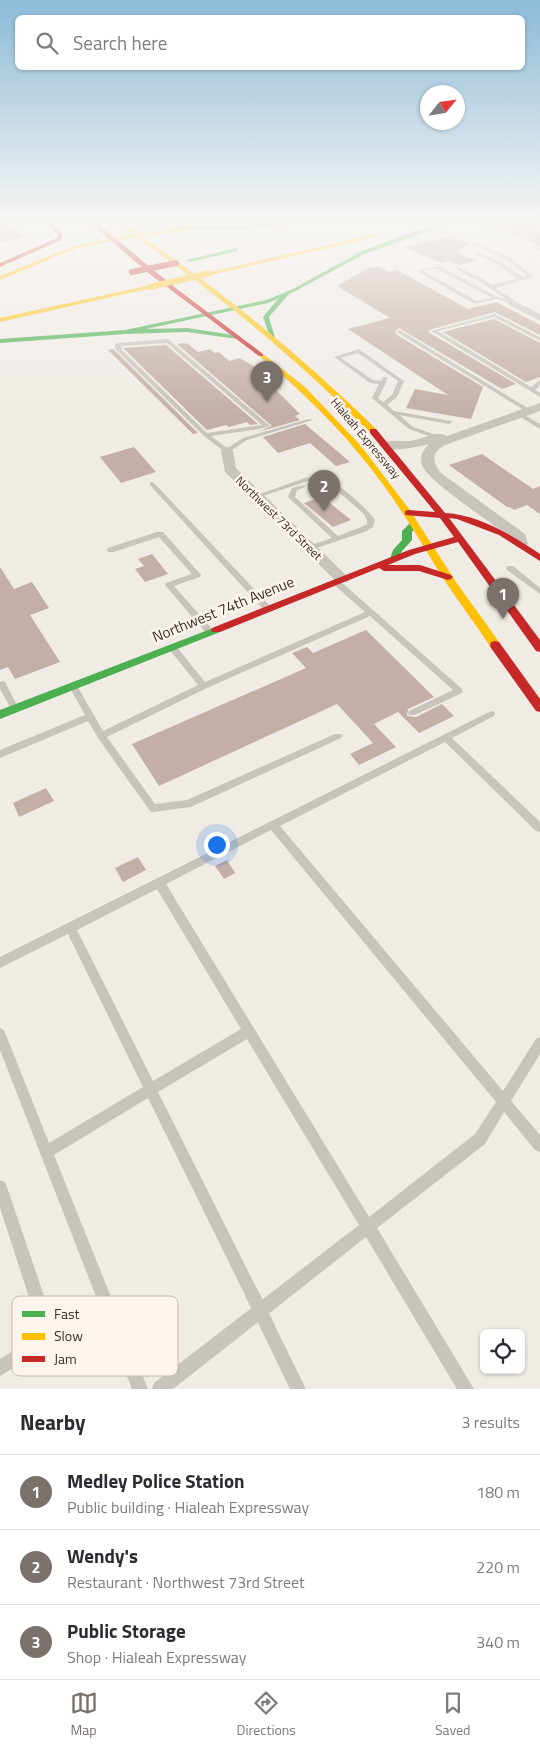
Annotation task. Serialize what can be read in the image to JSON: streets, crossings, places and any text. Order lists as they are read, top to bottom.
{
  "streets": {
    "main road": ["Hialeah Expressway", "Northwest 74th Avenue"],
    "street": ["Northwest 73rd Street"]
  },
  "crossings": [
    ["Hialeah Expressway", "Northwest 74th Avenue"],
    ["Northwest 73rd Street", "Northwest 74th Avenue"]
  ],
  "legend": ["Fast", "Slow", "Jam"],
  "north": "top right",
  "page": {
    "search": "Search here",
    "pins": ["3", "2", "1"],
    "heading": ["Nearby", "3 results"],
    "list": [
      {
        "mark": "1",
        "name": "Medley Police Station",
        "note": "Public building · Hialeah Expressway",
        "value": "180 m"
      },
      {
        "mark": "2",
        "name": "Wendy's",
        "note": "Restaurant · Northwest 73rd Street",
        "value": "220 m"
      },
      {
        "mark": "3",
        "name": "Public Storage",
        "note": "Shop · Hialeah Expressway",
        "value": "340 m"
      }
    ],
    "nav": ["Map", "Directions", "Saved"]
  }
}
